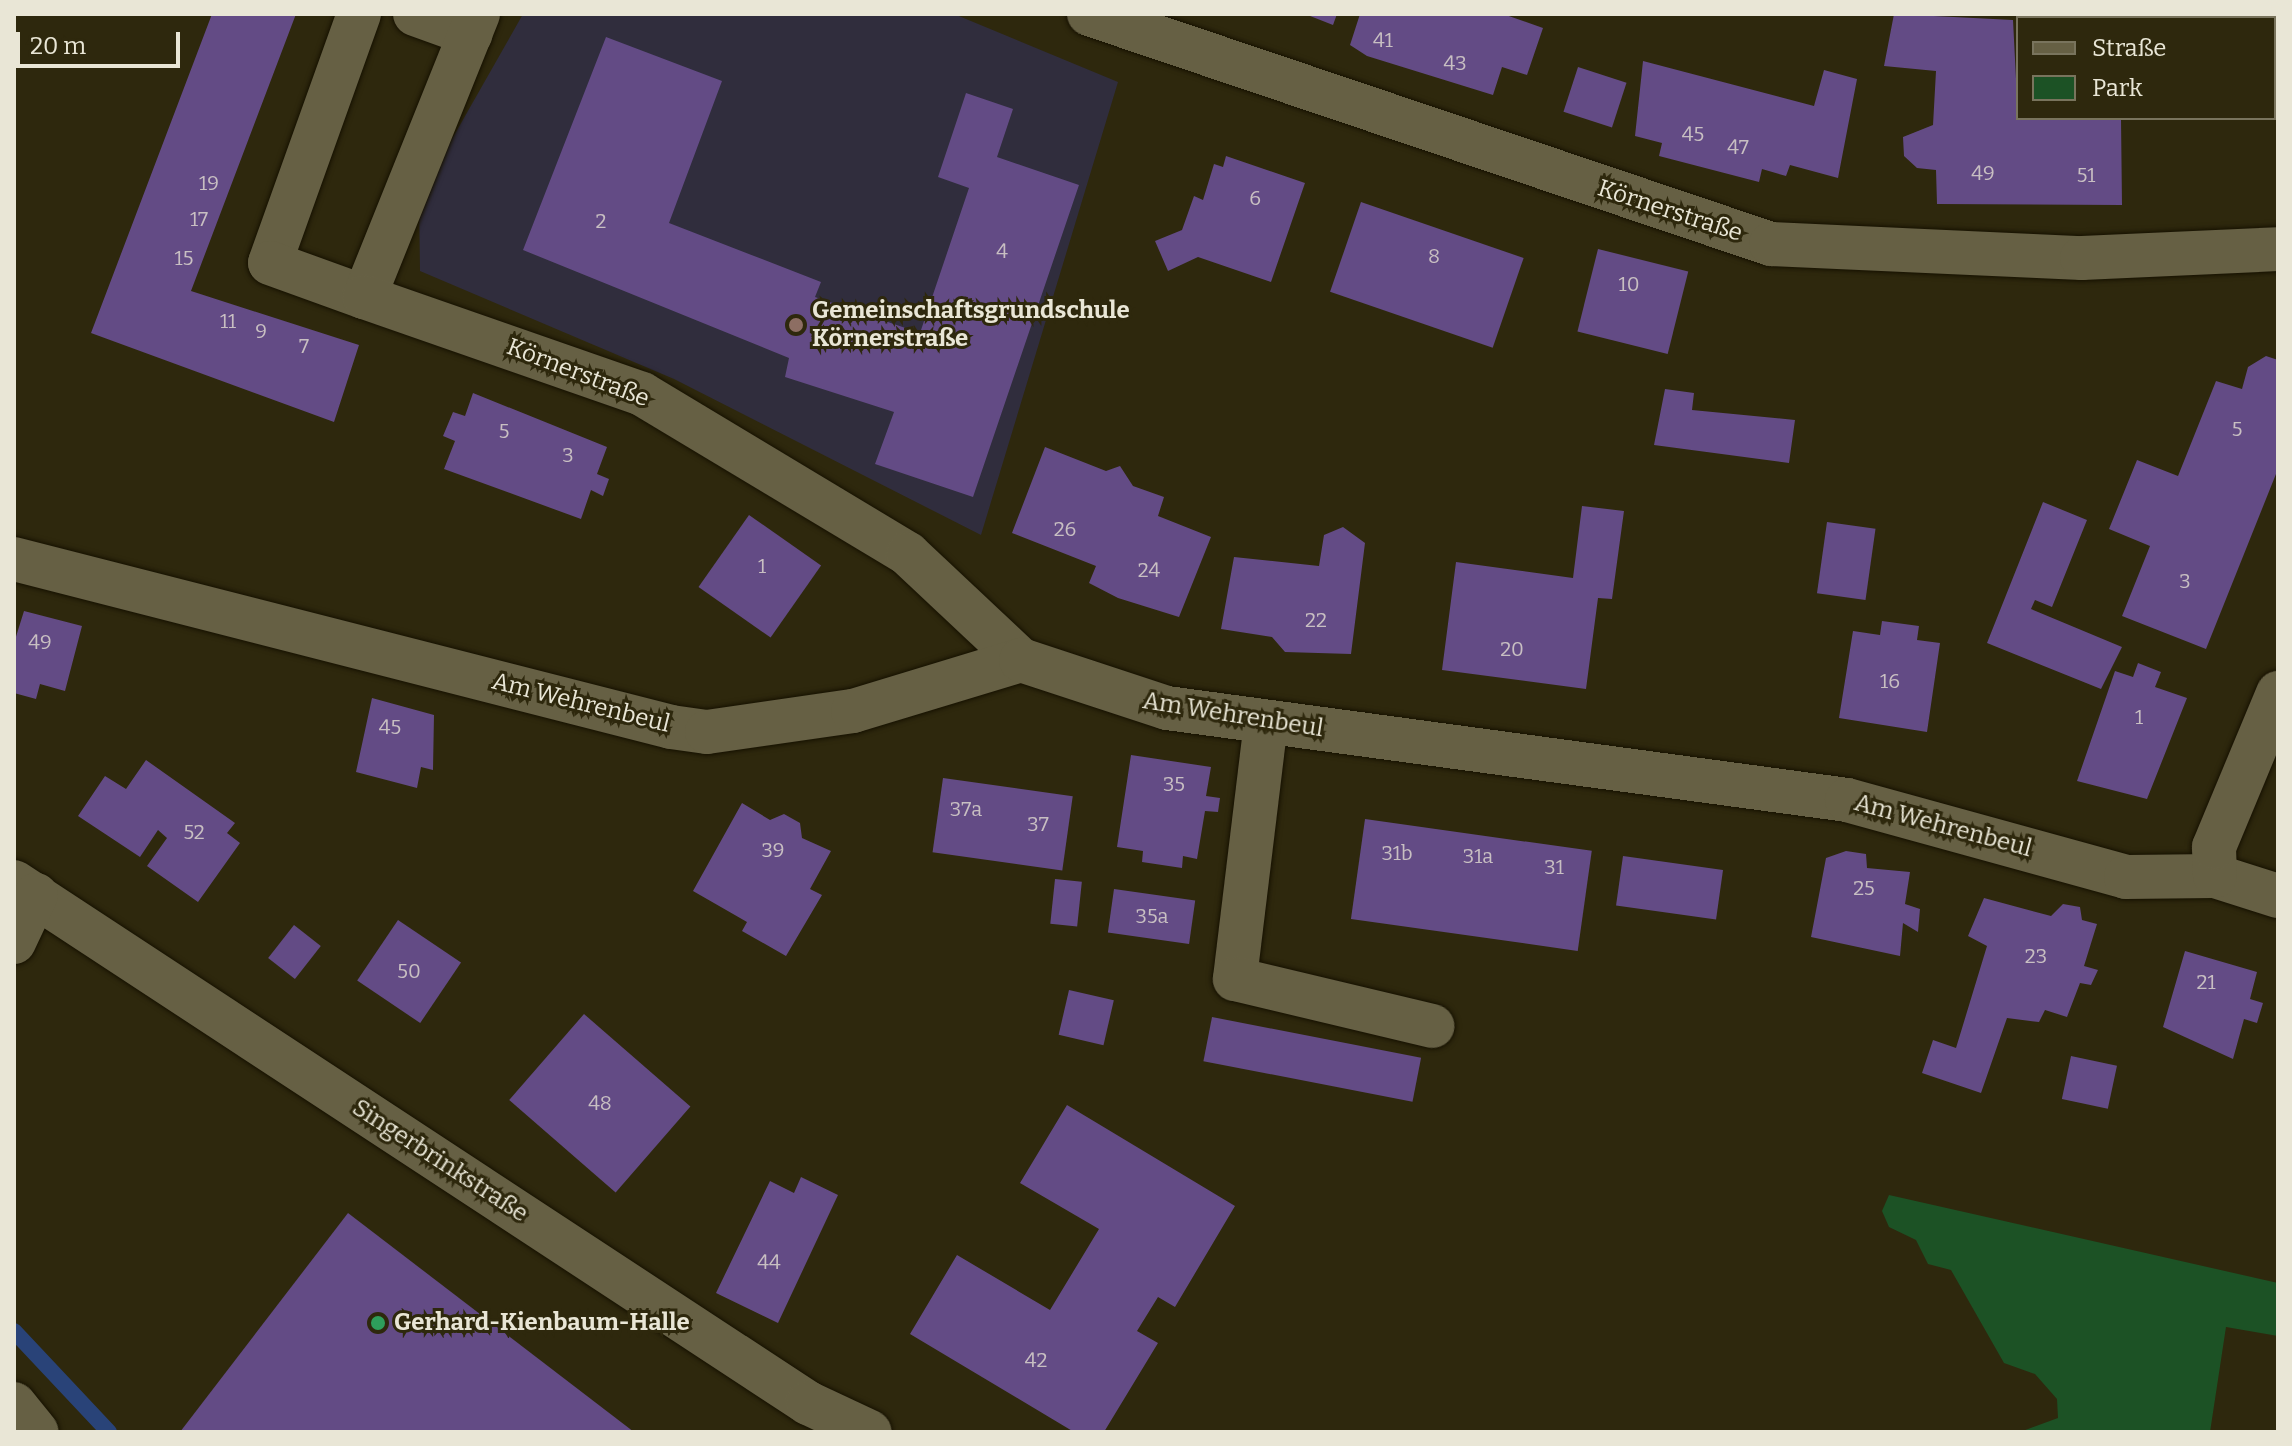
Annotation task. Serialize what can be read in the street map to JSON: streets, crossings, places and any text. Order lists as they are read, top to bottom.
{
  "streets": {
    "street": ["Körnerstraße", "Am Wehrenbeul", "Singerbrinkstraße"]
  },
  "crossings": [
    ["Körnerstraße", "Am Wehrenbeul"]
  ],
  "places": ["Gemeinschaftsgrundschule Körnerstraße", "Gerhard-Kienbaum-Halle"],
  "house_numbers": [
    "41",
    "43",
    "45",
    "47",
    "49",
    "51",
    "19",
    "6",
    "17",
    "2",
    "4",
    "8",
    "15",
    "10",
    "11",
    "9",
    "7",
    "5",
    "5",
    "3",
    "26",
    "1",
    "24",
    "3",
    "22",
    "49",
    "20",
    "16",
    "1",
    "45",
    "35",
    "37a",
    "37",
    "52",
    "39",
    "31b",
    "31a",
    "31",
    "25",
    "35a",
    "23",
    "50",
    "21",
    "48",
    "44",
    "42"
  ],
  "legend": ["Straße", "Park"],
  "scale_bar": "20 m"
}
